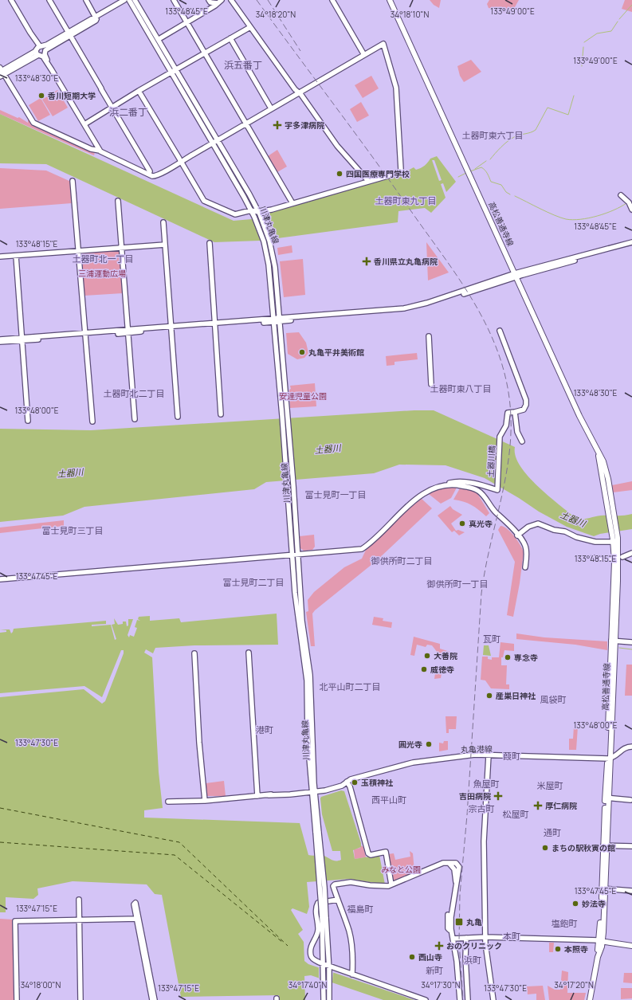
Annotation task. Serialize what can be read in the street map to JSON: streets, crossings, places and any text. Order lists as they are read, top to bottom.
{
  "streets": {
    "main road": ["高松善通寺線"],
    "street": ["川津丸亀線", "土器川橋", "丸亀港線"]
  },
  "crossings": [
    ["高松善通寺線", "丸亀港線"],
    ["川津丸亀線", "丸亀港線"]
  ],
  "districts": [
    "浜五番丁",
    "浜二番丁",
    "土器町東六丁目",
    "土器町東九丁目",
    "土器町北一丁目",
    "土器町東八丁目",
    "土器町北二丁目",
    "富士見町一丁目",
    "富士見町三丁目",
    "御供所町二丁目",
    "富士見町二丁目",
    "御供所町一丁目",
    "瓦町",
    "北平山町二丁目",
    "風袋町",
    "港町",
    "葭町",
    "魚屋町",
    "米屋町",
    "西平山町",
    "宗古町",
    "松屋町",
    "通町",
    "福島町",
    "塩飽町",
    "本町",
    "浜町",
    "新町"
  ],
  "water": ["土器川"],
  "parks": ["三浦運動広場", "安達児童公園", "みなと公園"],
  "places": {
    "other": [
      "香川短期大学",
      "四国医療専門学校",
      "丸亀平井美術館",
      "真光寺",
      "大善院",
      "専念寺",
      "威徳寺",
      "産巣日神社",
      "圓光寺",
      "玉積神社",
      "まちの駅秋寅の館",
      "妙法寺",
      "本照寺",
      "西山寺"
    ],
    "health": [
      "宇多津病院",
      "香川県立丸亀病院",
      "吉田病院",
      "厚仁病院",
      "おのクリニック"
    ],
    "transit": ["丸亀"]
  },
  "coordinates": [
    "133°48'45\"E",
    "133°49'00\"E",
    "34°18'20\"N",
    "34°18'10\"N",
    "133°48'30\"E",
    "133°48'15\"E",
    "133°48'00\"E",
    "133°47'45\"E",
    "133°47'30\"E",
    "133°47'15\"E",
    "34°18'00\"N",
    "34°17'40\"N",
    "34°17'30\"N",
    "34°17'20\"N"
  ]
}
